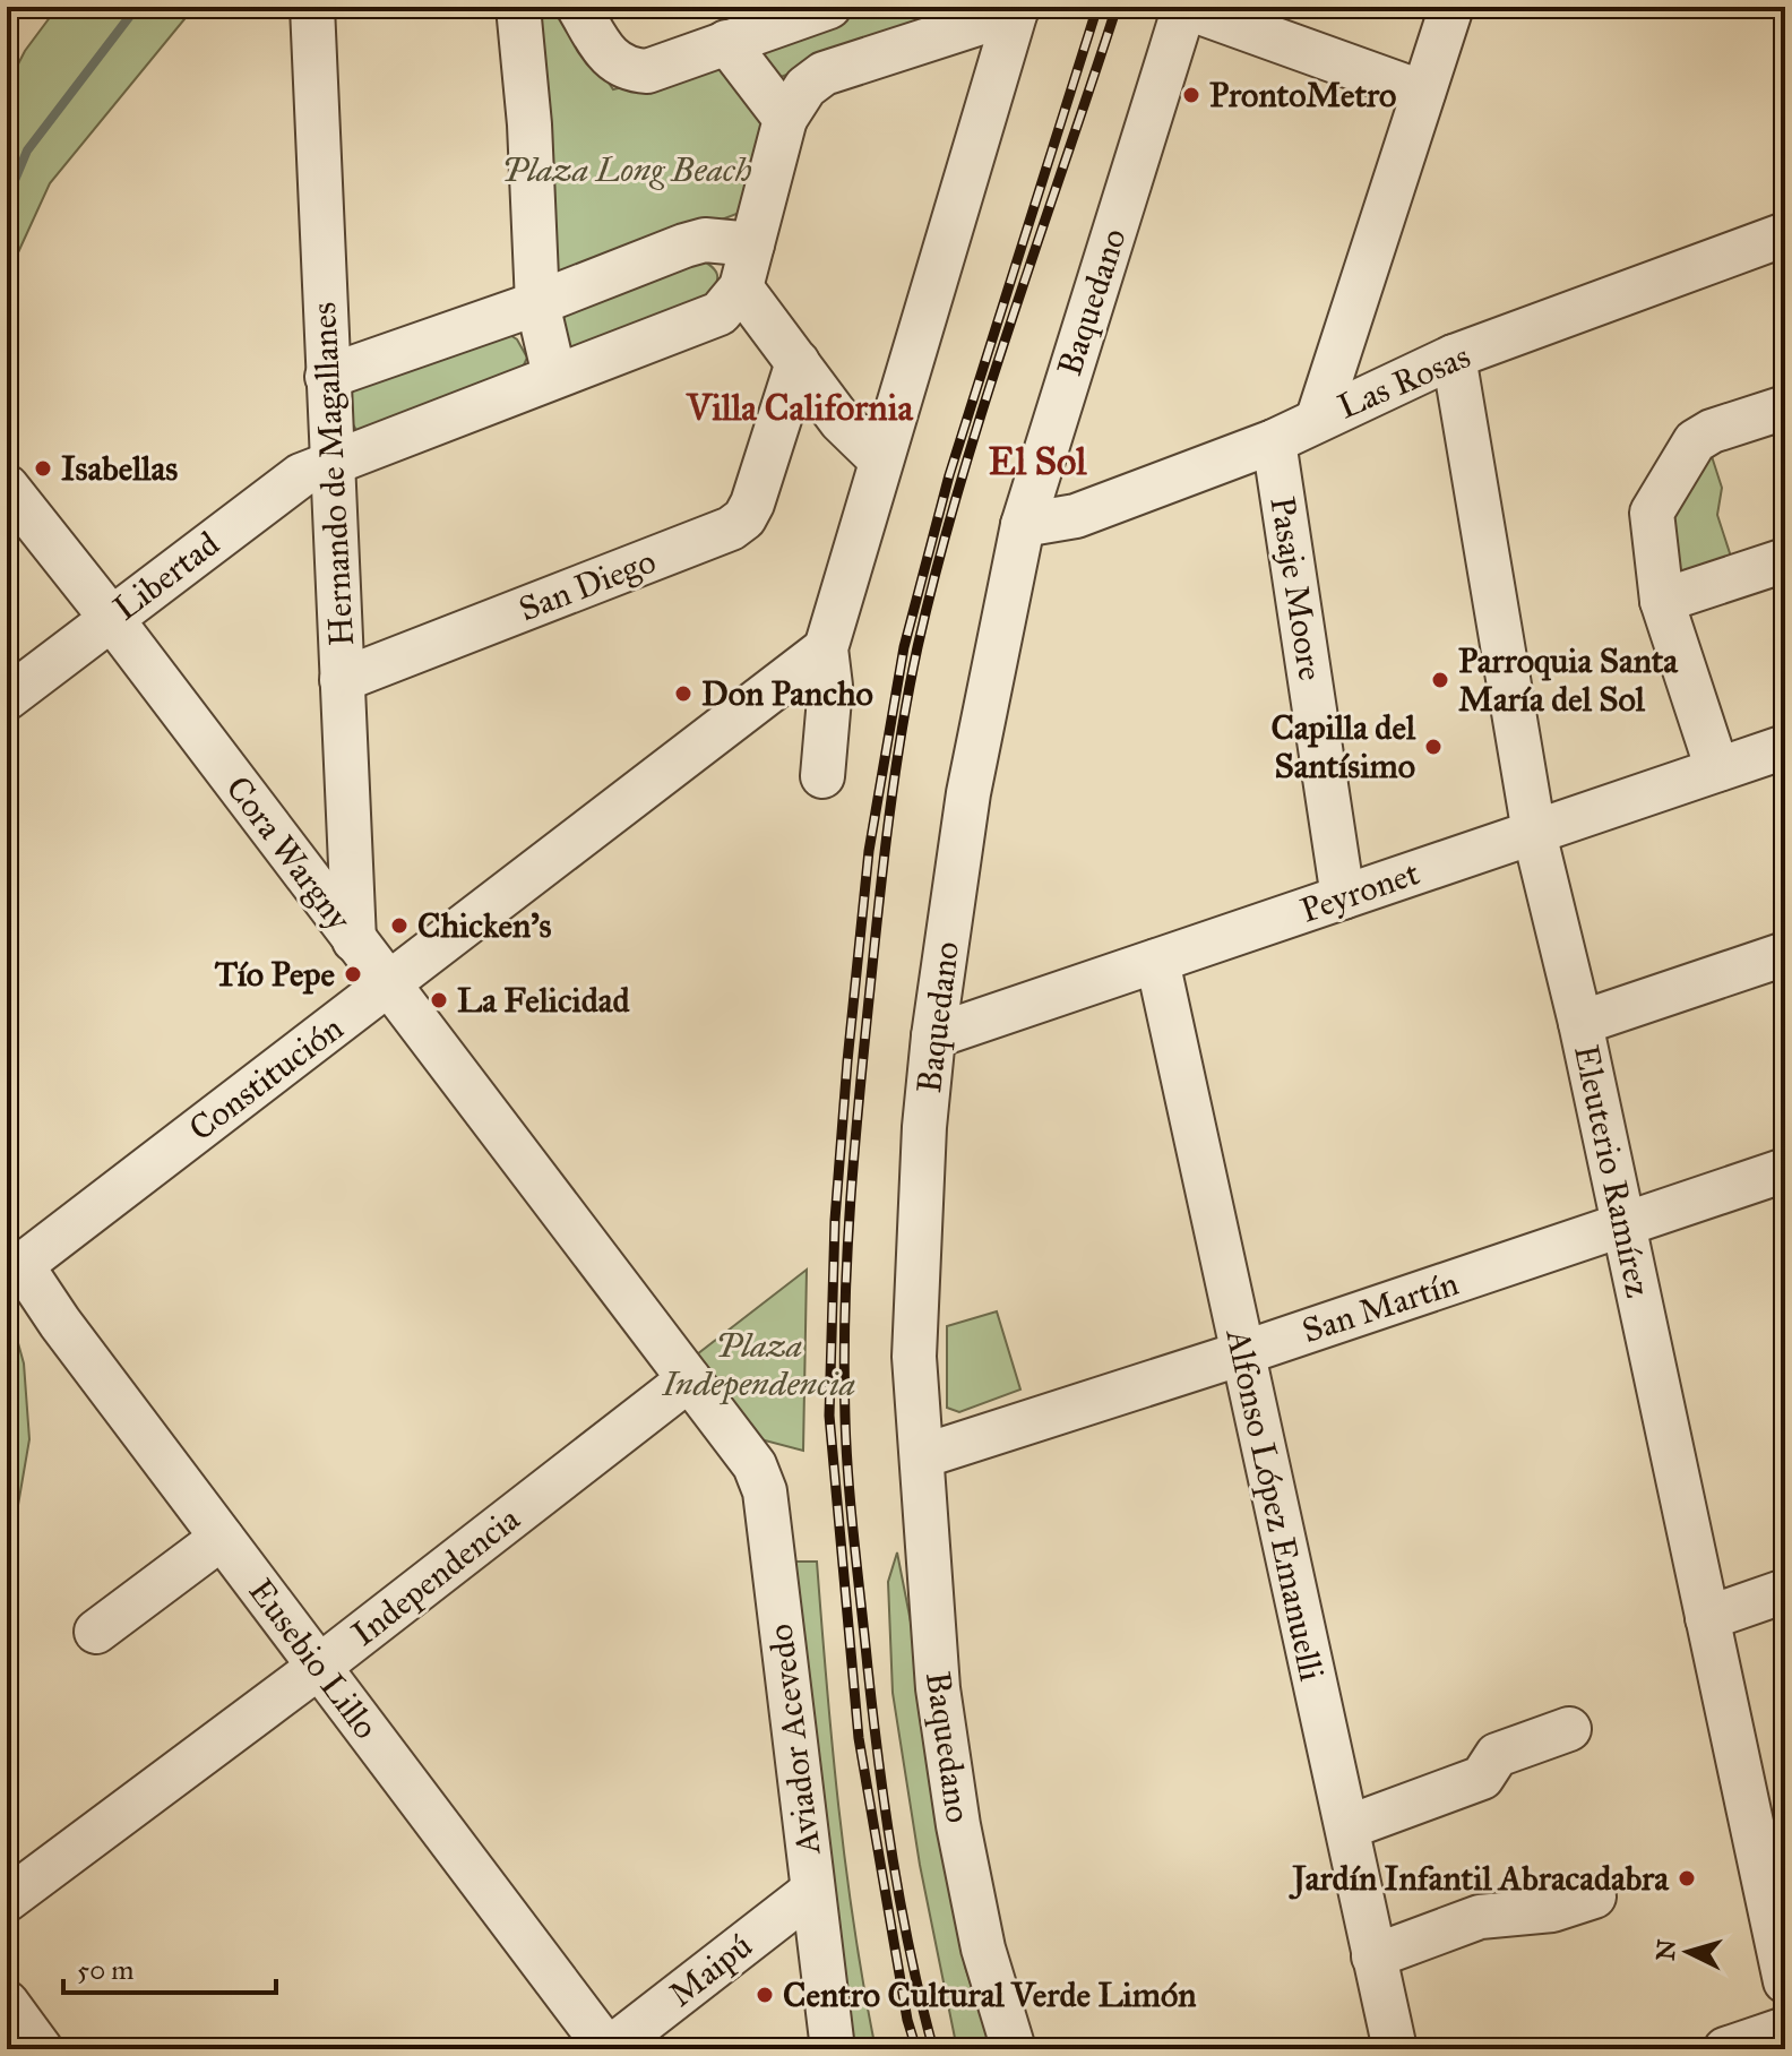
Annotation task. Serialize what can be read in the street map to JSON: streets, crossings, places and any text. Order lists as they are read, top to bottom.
{
  "streets": {
    "street": [
      "Baquedano",
      "Las Rosas",
      "Hernando de Magallanes",
      "Libertad",
      "San Diego",
      "Pasaje Moore",
      "Cora Wargny",
      "Peyronet",
      "Constitución",
      "Eleuterio Ramírez",
      "San Martín",
      "Alfonso López Emanuelli",
      "Independencia",
      "Eusebio Lillo",
      "Aviador Acevedo",
      "Maipú"
    ]
  },
  "crossings": [
    ["Baquedano", "Las Rosas"],
    ["Baquedano", "Peyronet"],
    ["Baquedano", "San Martín"],
    ["Las Rosas", "Pasaje Moore"],
    ["Las Rosas", "Eleuterio Ramírez"],
    ["Hernando de Magallanes", "Libertad"],
    ["Hernando de Magallanes", "San Diego"],
    ["Hernando de Magallanes", "Cora Wargny"],
    ["Libertad", "Cora Wargny"],
    ["Pasaje Moore", "Peyronet"],
    ["Cora Wargny", "Constitución"],
    ["Cora Wargny", "Independencia"],
    ["Cora Wargny", "Aviador Acevedo"],
    ["Peyronet", "Eleuterio Ramírez"],
    ["Peyronet", "Alfonso López Emanuelli"],
    ["Constitución", "Eusebio Lillo"],
    ["Eleuterio Ramírez", "San Martín"],
    ["San Martín", "Alfonso López Emanuelli"],
    ["Independencia", "Eusebio Lillo"],
    ["Eusebio Lillo", "Maipú"],
    ["Aviador Acevedo", "Maipú"]
  ],
  "districts": ["Villa California", "El Sol"],
  "parks": ["Plaza Long Beach", "Plaza Independencia"],
  "places": [
    "ProntoMetro",
    "Isabellas",
    "Parroquia Santa María del Sol",
    "Don Pancho",
    "Capilla del Santísimo",
    "Chicken's",
    "Tío Pepe",
    "La Felicidad",
    "Jardín Infantil Abracadabra",
    "Centro Cultural Verde Limón"
  ],
  "scale_bar": "50 m",
  "north": "left"
}
